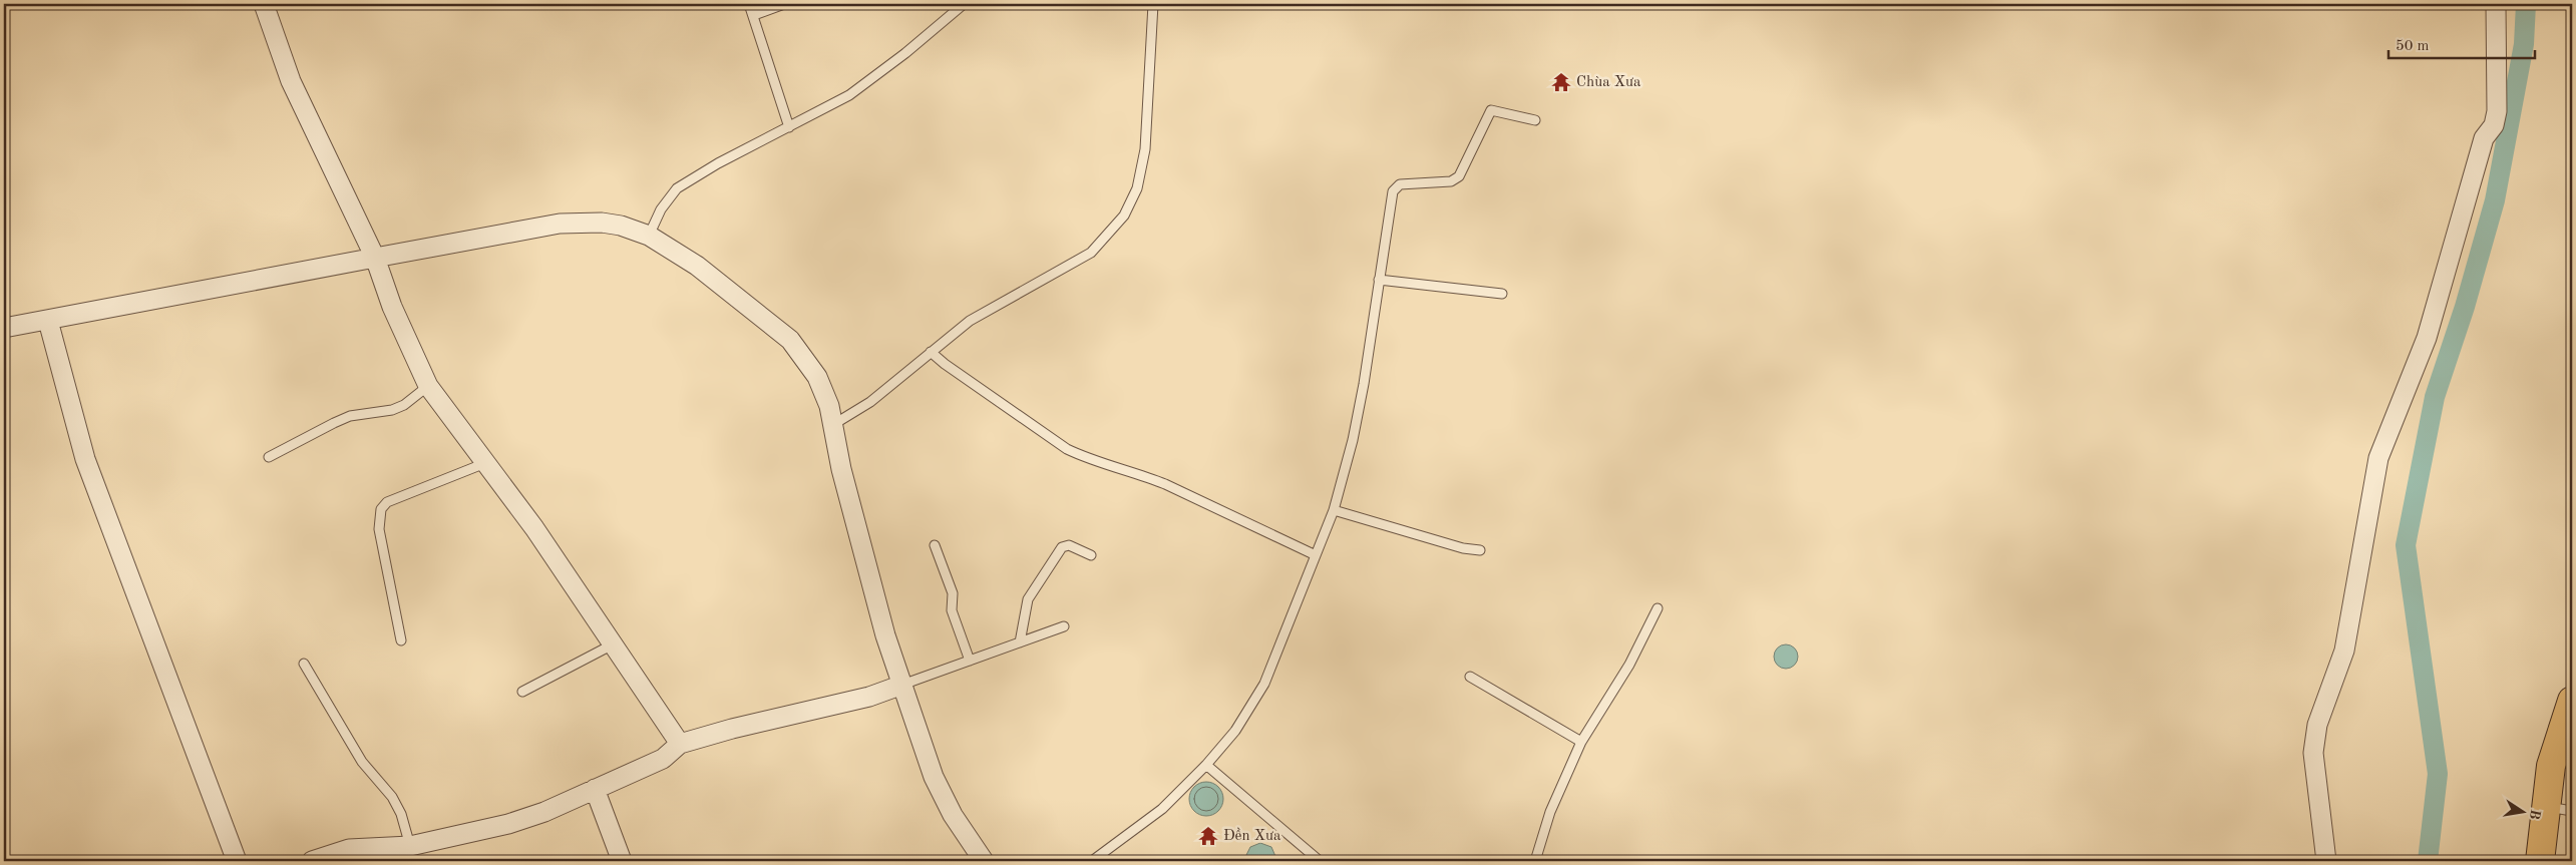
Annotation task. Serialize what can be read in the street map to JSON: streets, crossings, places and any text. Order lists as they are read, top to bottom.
{
  "places": {
    "temple": ["Chùa Xưa", "Đền Xưa"]
  },
  "scale_bar": "50 m",
  "north": "right"
}
